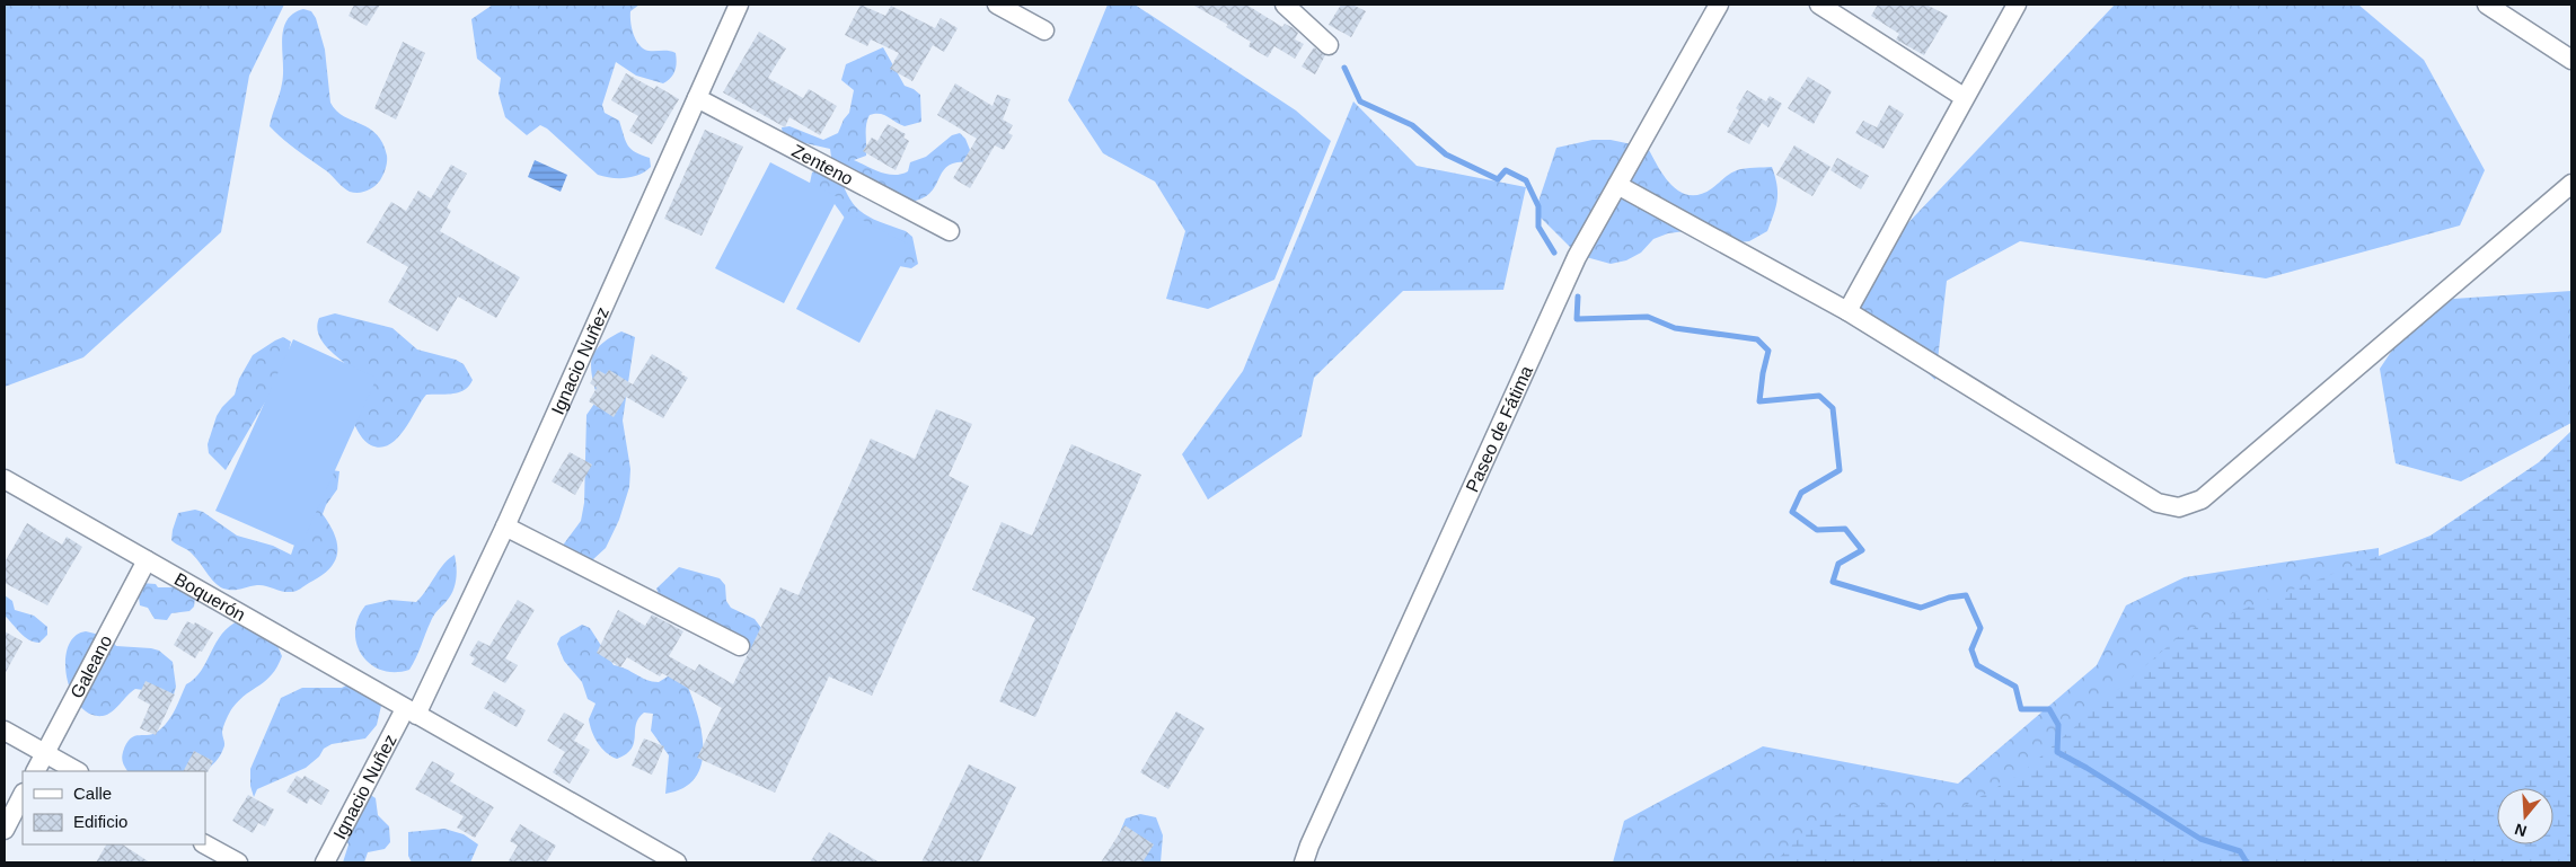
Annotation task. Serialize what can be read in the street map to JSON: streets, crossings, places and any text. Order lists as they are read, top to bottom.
{
  "streets": {
    "street": [
      "Zenteno",
      "Ignacio Nuñez",
      "Paseo de Fátima",
      "Boquerón",
      "Galeano"
    ]
  },
  "crossings": [
    ["Zenteno", "Ignacio Nuñez"],
    ["Ignacio Nuñez", "Boquerón"],
    ["Boquerón", "Galeano"]
  ],
  "legend": ["Calle", "Edificio"],
  "north": "bottom"
}
